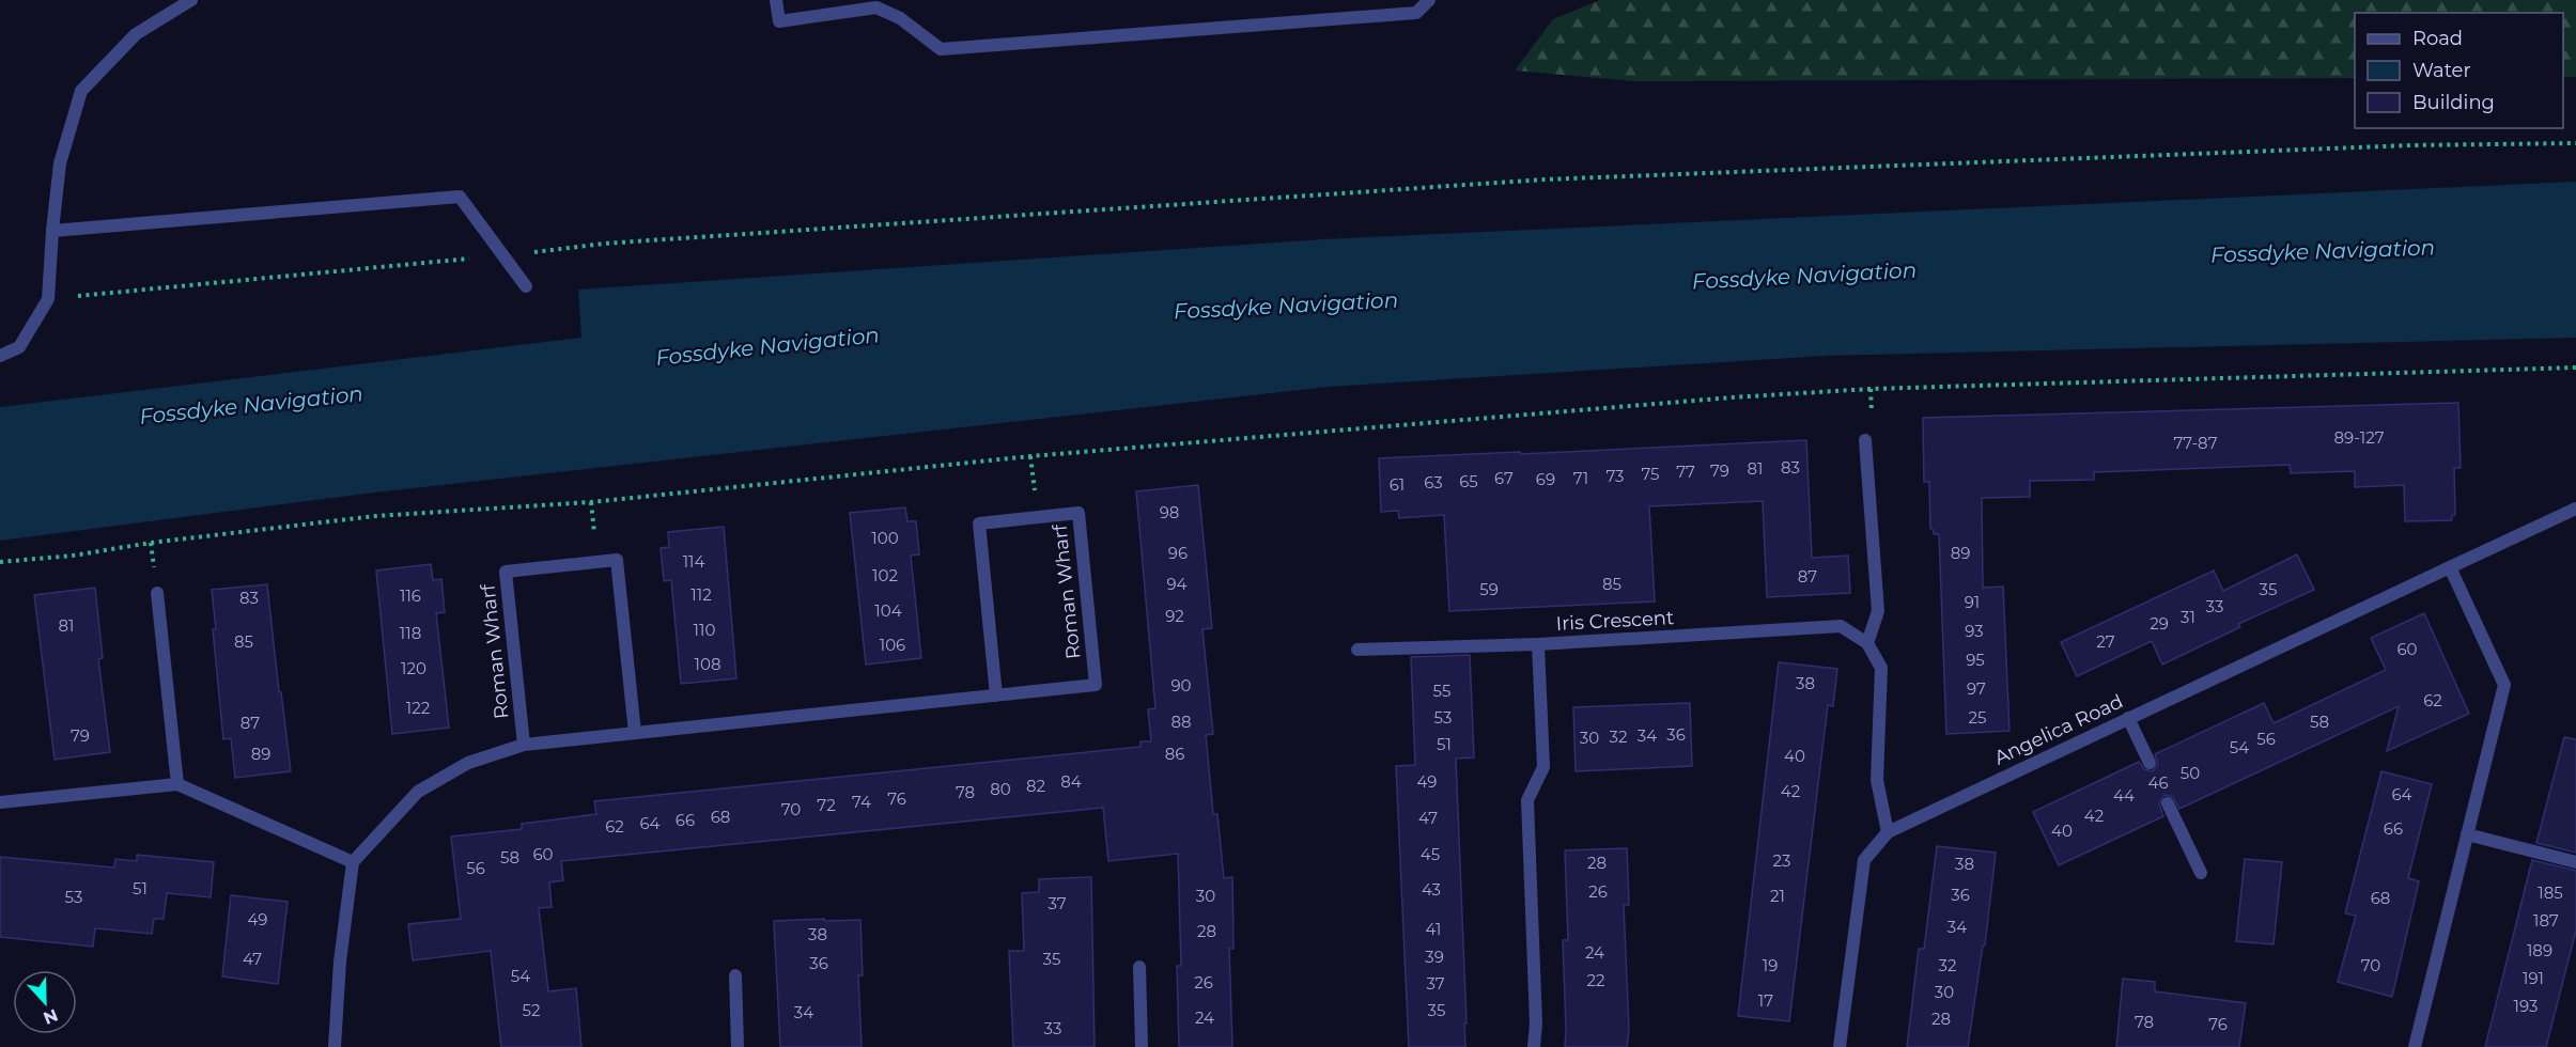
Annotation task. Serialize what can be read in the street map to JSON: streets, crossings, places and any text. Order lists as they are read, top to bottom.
{
  "streets": {
    "street": ["Roman Wharf", "Iris Crescent", "Angelica Road"]
  },
  "water": ["Fossdyke Navigation"],
  "house_numbers": [
    "89-127",
    "77-87",
    "83",
    "81",
    "79",
    "77",
    "75",
    "73",
    "67",
    "71",
    "69",
    "65",
    "63",
    "61",
    "98",
    "100",
    "96",
    "89",
    "114",
    "102",
    "87",
    "94",
    "85",
    "59",
    "35",
    "112",
    "116",
    "83",
    "91",
    "33",
    "104",
    "92",
    "31",
    "29",
    "81",
    "110",
    "93",
    "118",
    "85",
    "27",
    "106",
    "60",
    "95",
    "108",
    "120",
    "38",
    "90",
    "97",
    "55",
    "62",
    "122",
    "53",
    "25",
    "88",
    "58",
    "87",
    "36",
    "79",
    "34",
    "32",
    "30",
    "56",
    "51",
    "54",
    "89",
    "86",
    "40",
    "50",
    "84",
    "49",
    "46",
    "82",
    "80",
    "42",
    "78",
    "64",
    "44",
    "76",
    "74",
    "72",
    "70",
    "42",
    "68",
    "47",
    "66",
    "64",
    "62",
    "66",
    "40",
    "60",
    "45",
    "58",
    "23",
    "28",
    "38",
    "56",
    "51",
    "43",
    "26",
    "185",
    "36",
    "30",
    "21",
    "53",
    "68",
    "37",
    "49",
    "187",
    "34",
    "41",
    "28",
    "38",
    "189",
    "24",
    "39",
    "47",
    "35",
    "36",
    "19",
    "32",
    "70",
    "54",
    "191",
    "22",
    "26",
    "37",
    "30",
    "17",
    "193",
    "52",
    "35",
    "34",
    "24",
    "28",
    "78",
    "76",
    "33"
  ],
  "legend": ["Road", "Water", "Building"],
  "north": "bottom"
}
